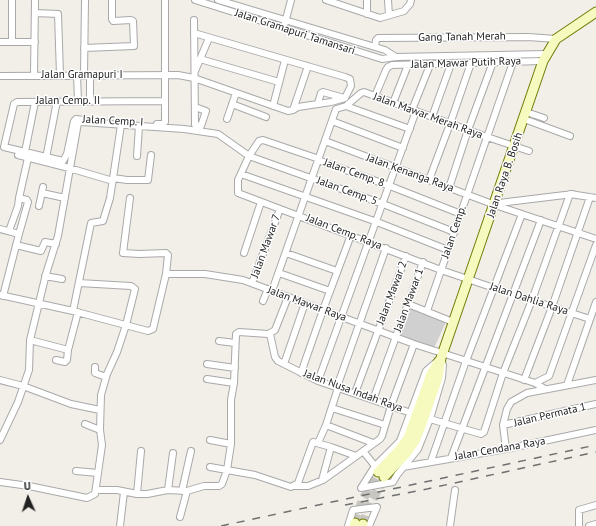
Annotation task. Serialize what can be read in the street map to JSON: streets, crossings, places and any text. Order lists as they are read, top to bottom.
{
  "streets": {
    "main road": ["Jalan Raya B. Bosih"],
    "street": [
      "Jalan Gramapuri Tamansari",
      "Gang Tanah Merah",
      "Jalan Mawar Putih Raya",
      "Jalan Gramapuri I",
      "Jalan Cemp. II",
      "Jalan Mawar Merah Raya",
      "Jalan Cemp. I",
      "Jalan Cemp. 8",
      "Jalan Kenanga Raya",
      "Jalan Cemp. 5",
      "Jalan Cemp. Raya",
      "Jalan Cemp.",
      "Jalan Mawar 7",
      "Jalan Mawar 2",
      "Jalan Dahlia Raya",
      "Jalan Mawar 1",
      "Jalan Mawar Raya",
      "Jalan Nusa Indah Raya",
      "Jalan Permata 1",
      "Jalan Cendana Raya"
    ]
  },
  "crossings": [
    ["Jalan Gramapuri Tamansari", "Gang Tanah Merah"],
    ["Jalan Gramapuri Tamansari", "Jalan Mawar Putih Raya"],
    ["Jalan Gramapuri Tamansari", "Jalan Raya B. Bosih"],
    ["Gang Tanah Merah", "Jalan Raya B. Bosih"],
    ["Jalan Mawar Putih Raya", "Jalan Mawar Merah Raya"],
    ["Jalan Mawar Putih Raya", "Jalan Raya B. Bosih"],
    ["Jalan Mawar Putih Raya", "Jalan Cemp."],
    ["Jalan Cemp. II", "Jalan Cemp. I"],
    ["Jalan Mawar Merah Raya", "Jalan Raya B. Bosih"],
    ["Jalan Mawar Merah Raya", "Jalan Cemp."],
    ["Jalan Cemp. 8", "Jalan Cemp. 5"],
    ["Jalan Cemp. 8", "Jalan Cemp."],
    ["Jalan Kenanga Raya", "Jalan Raya B. Bosih"],
    ["Jalan Kenanga Raya", "Jalan Cemp."],
    ["Jalan Raya B. Bosih", "Jalan Cemp. Raya"],
    ["Jalan Raya B. Bosih", "Jalan Dahlia Raya"],
    ["Jalan Raya B. Bosih", "Jalan Mawar Raya"],
    ["Jalan Raya B. Bosih", "Jalan Nusa Indah Raya"],
    ["Jalan Raya B. Bosih", "Jalan Cendana Raya"],
    ["Jalan Cemp. 5", "Jalan Cemp."],
    ["Jalan Cemp. Raya", "Jalan Cemp."],
    ["Jalan Cemp. Raya", "Jalan Mawar 7"],
    ["Jalan Cemp. Raya", "Jalan Mawar 2"],
    ["Jalan Cemp. Raya", "Jalan Dahlia Raya"],
    ["Jalan Cemp. Raya", "Jalan Mawar 1"],
    ["Jalan Mawar 7", "Jalan Mawar Raya"],
    ["Jalan Mawar 2", "Jalan Mawar Raya"],
    ["Jalan Mawar 2", "Jalan Nusa Indah Raya"],
    ["Jalan Mawar 1", "Jalan Mawar Raya"],
    ["Jalan Mawar 1", "Jalan Nusa Indah Raya"]
  ],
  "north": "top"
}
